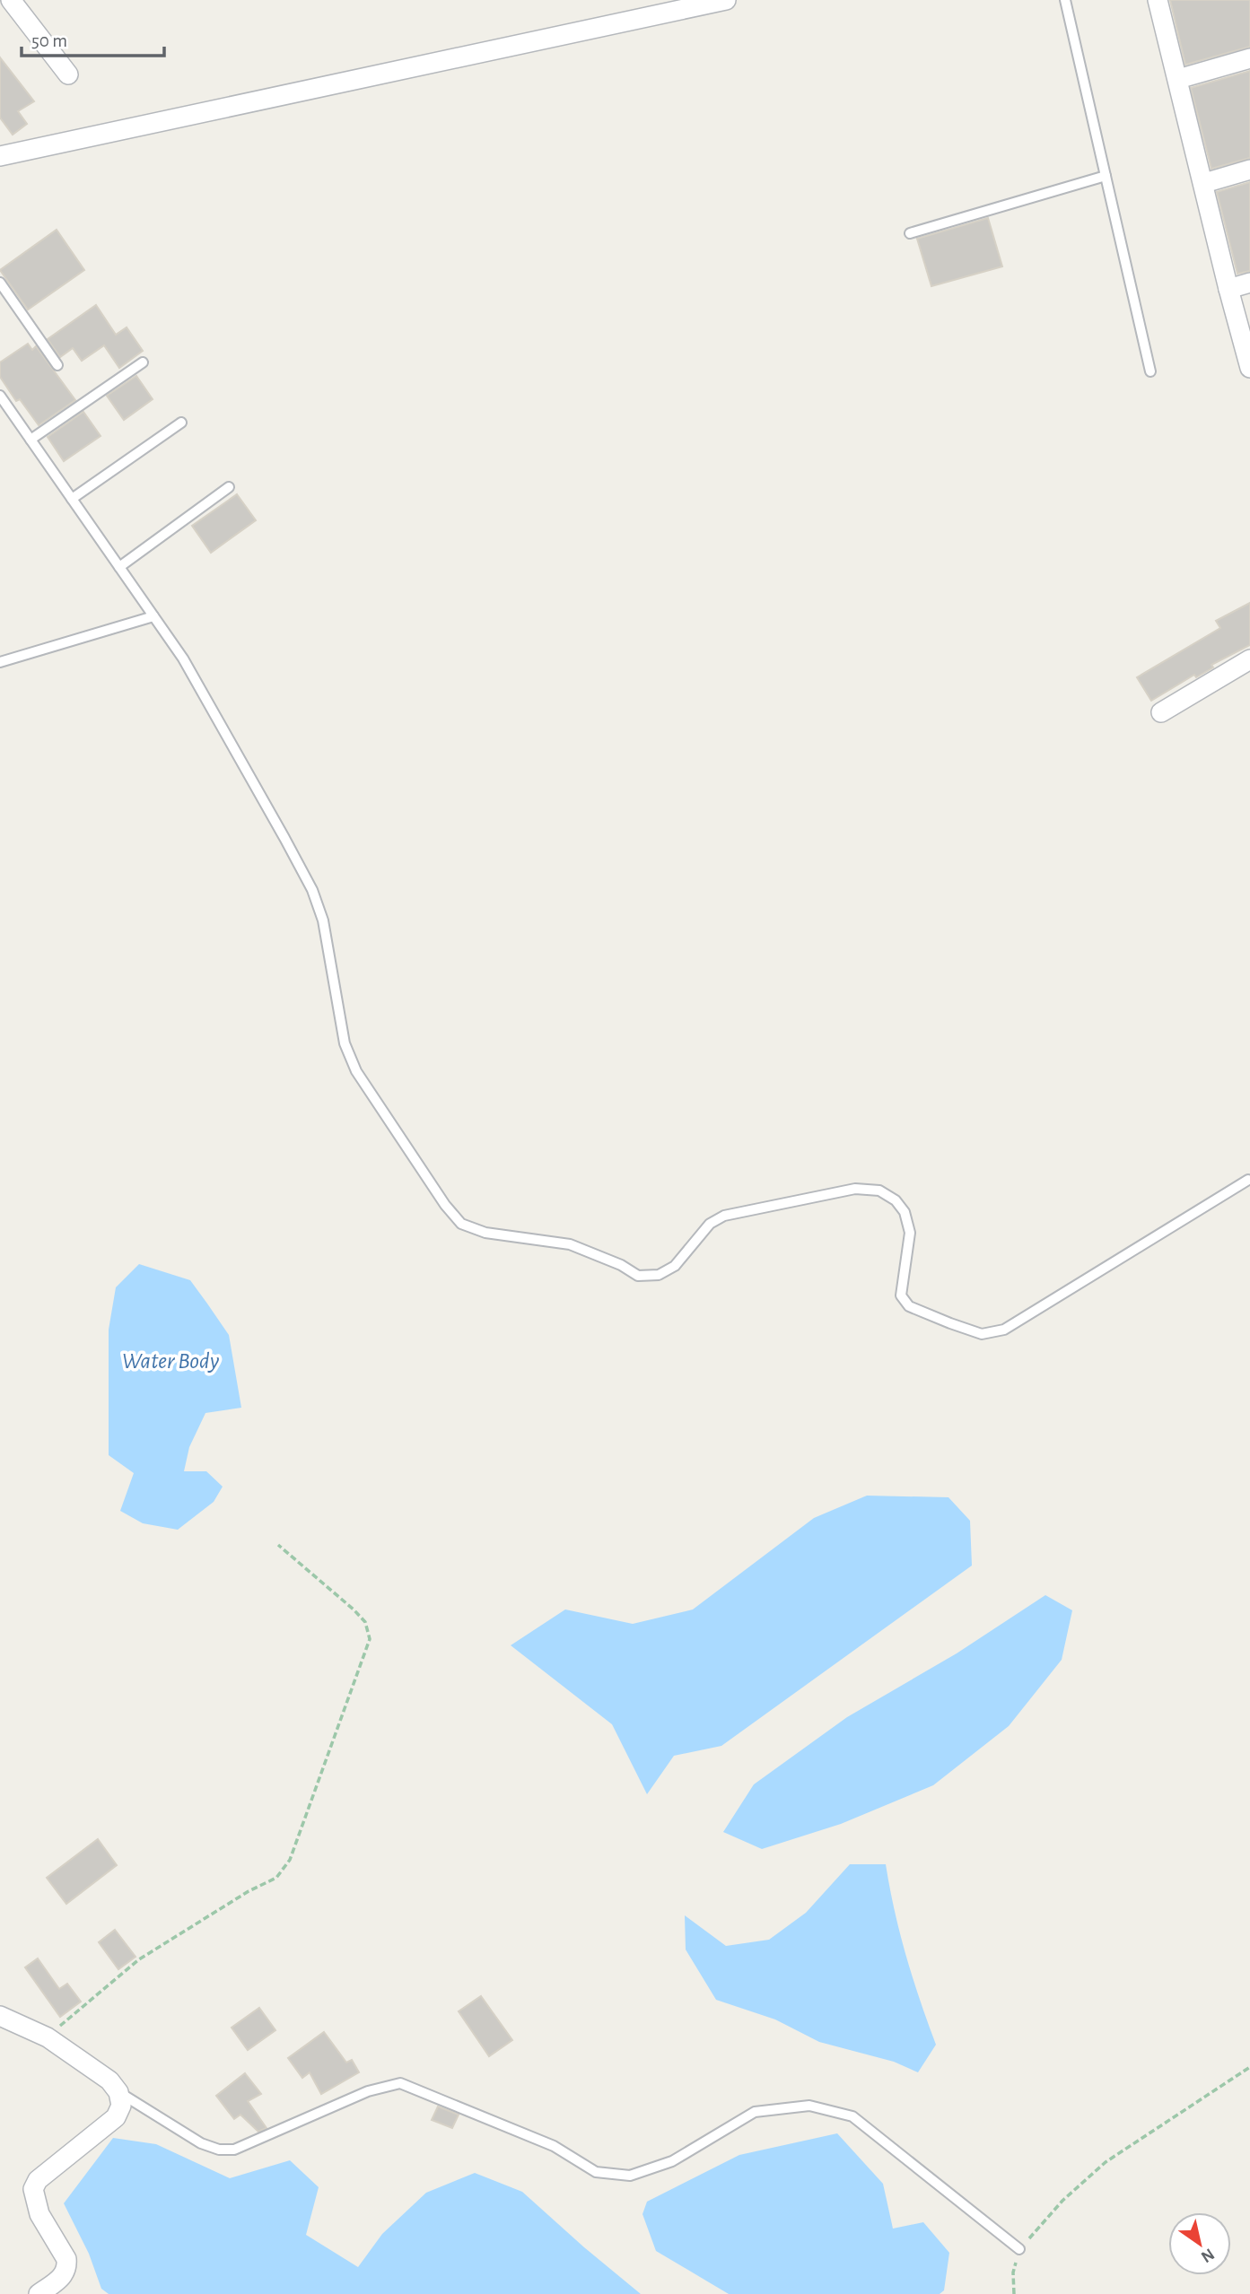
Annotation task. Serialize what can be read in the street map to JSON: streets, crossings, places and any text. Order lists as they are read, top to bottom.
{
  "water": ["Water Body"],
  "scale_bar": "50 m",
  "north": "bottom right"
}
